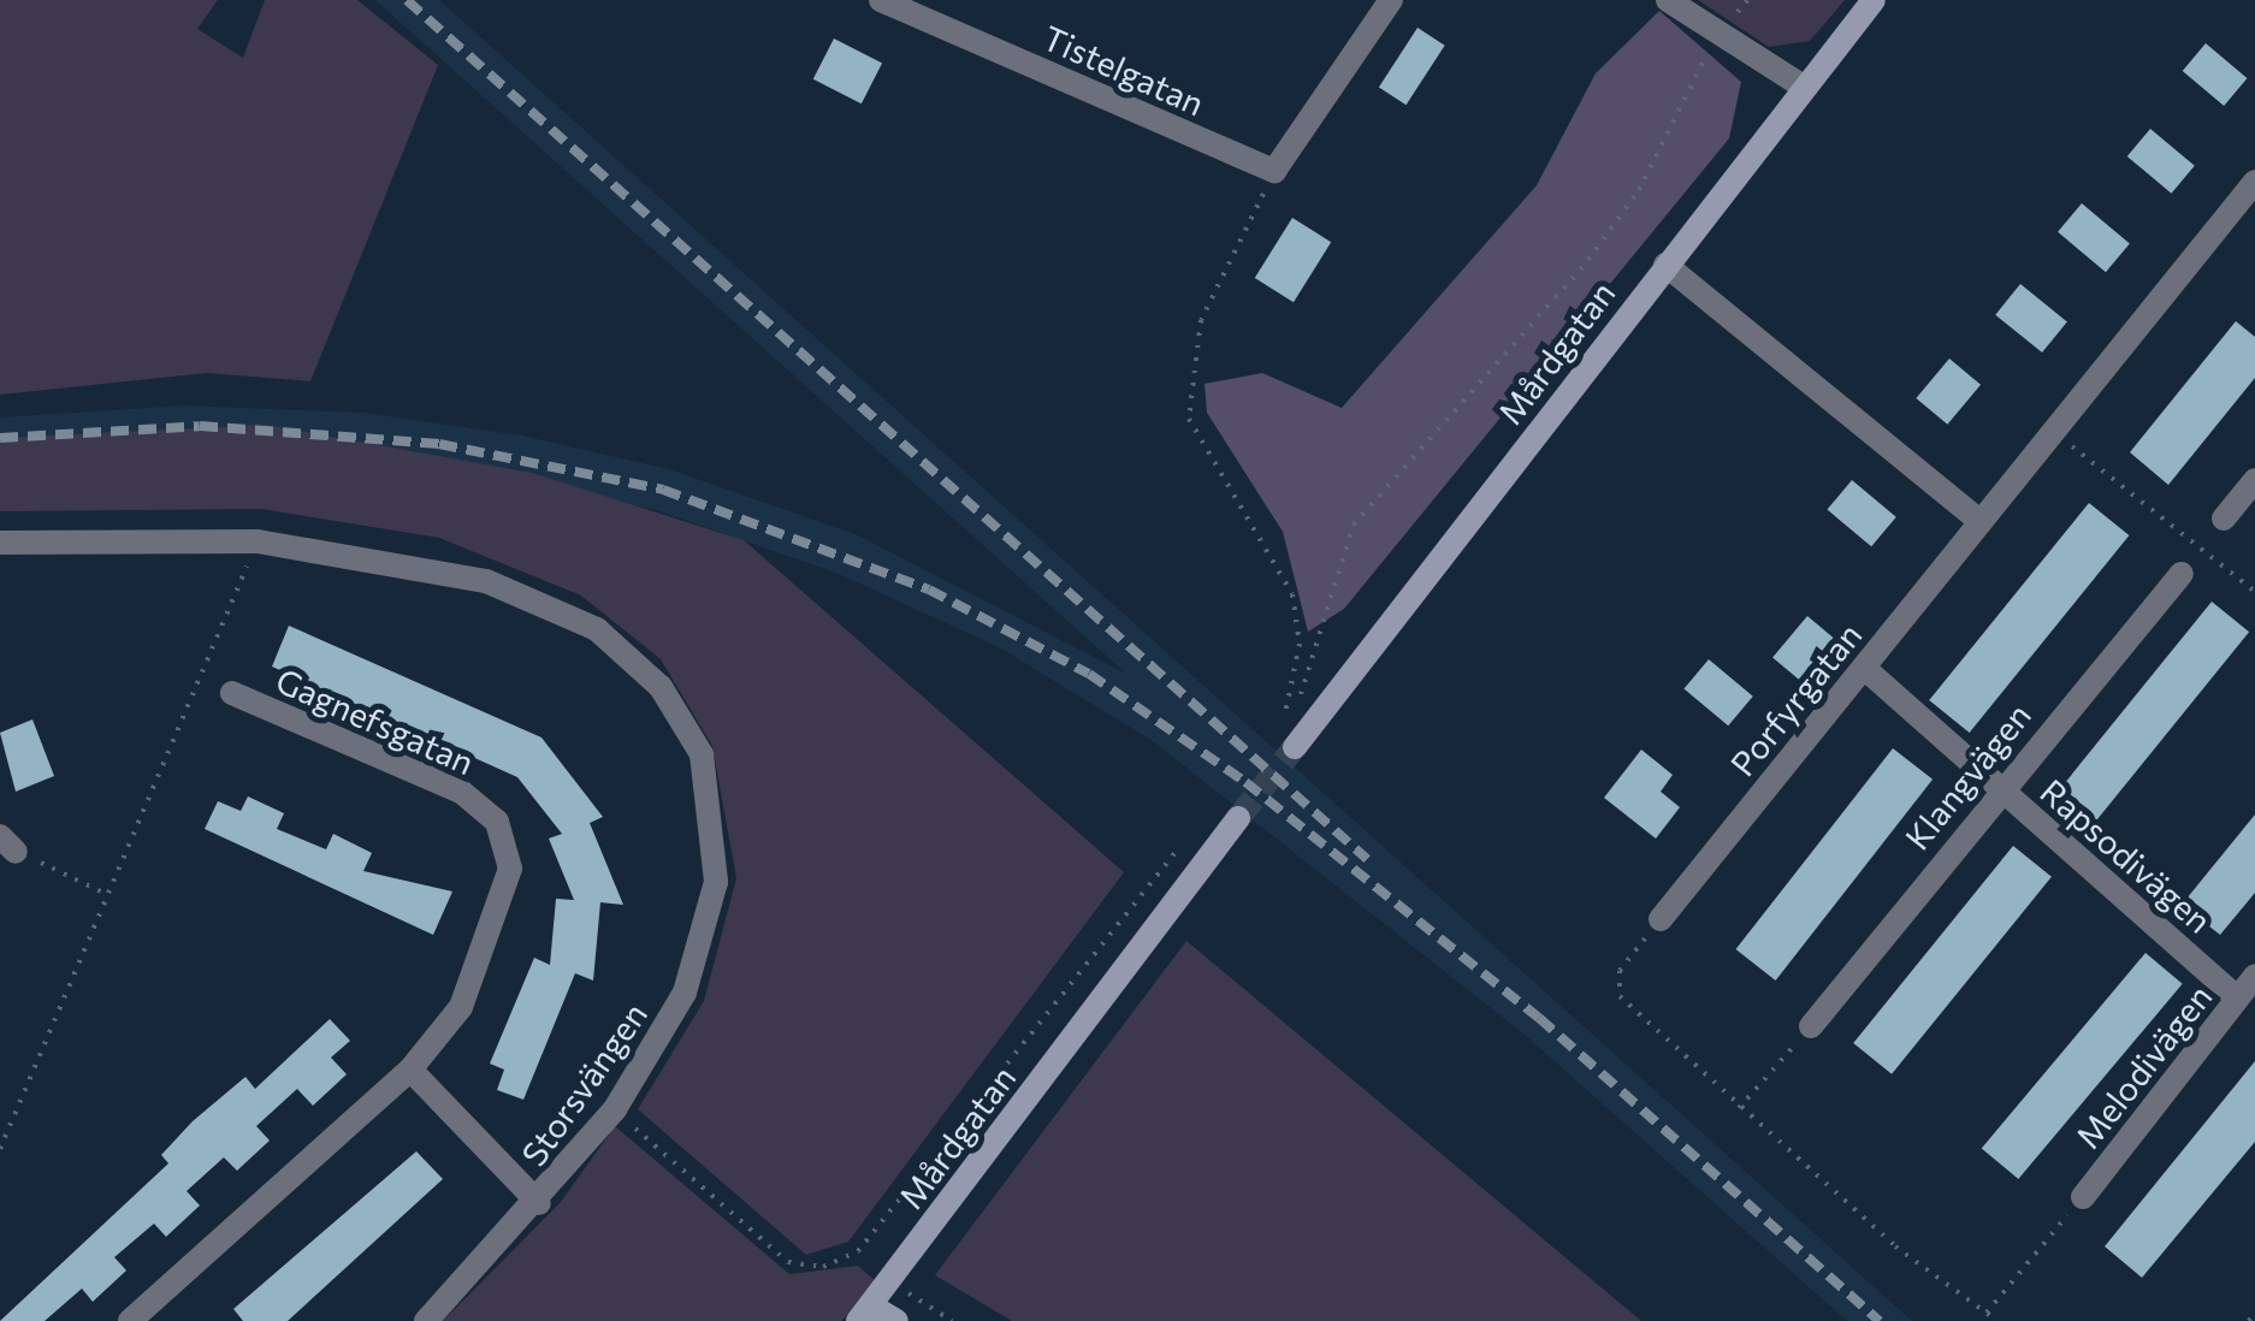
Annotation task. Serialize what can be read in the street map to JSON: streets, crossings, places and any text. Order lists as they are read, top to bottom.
{
  "streets": {
    "street": [
      "Tistelgatan",
      "Mårdgatan",
      "Porfyrgatan",
      "Gagnefsgatan",
      "Klangvägen",
      "Rapsodivägen",
      "Melodivägen",
      "Storsvängen"
    ]
  },
  "crossings": [
    ["Porfyrgatan", "Rapsodivägen"],
    ["Klangvägen", "Rapsodivägen"],
    ["Rapsodivägen", "Melodivägen"]
  ]
}
